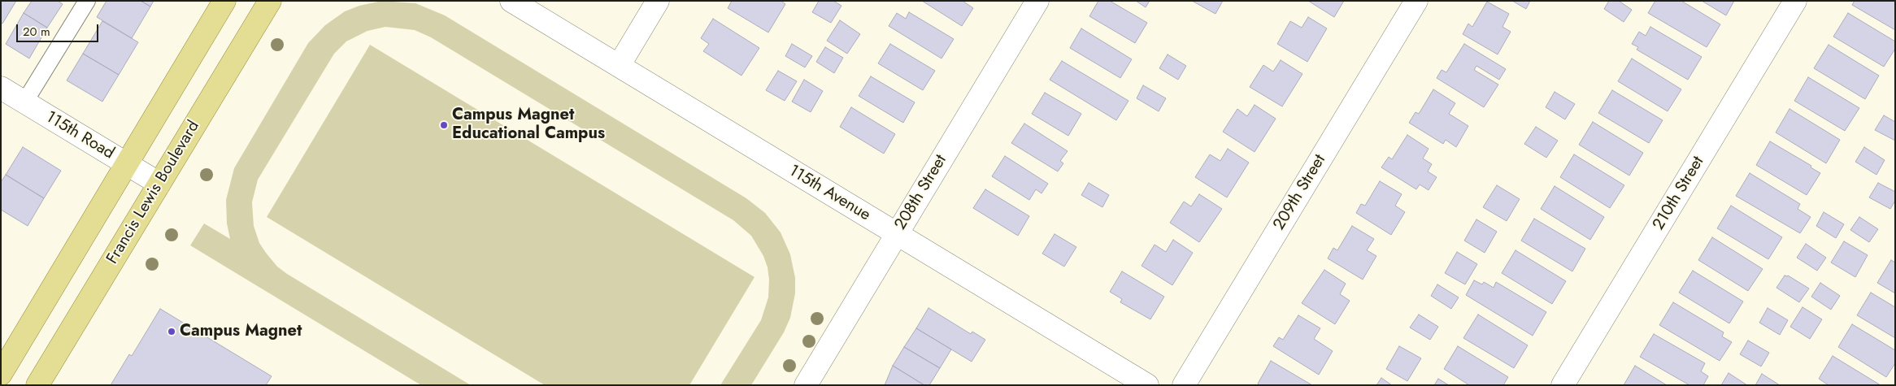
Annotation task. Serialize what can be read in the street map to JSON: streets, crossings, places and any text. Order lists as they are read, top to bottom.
{
  "streets": {
    "main road": ["Francis Lewis Boulevard"],
    "street": [
      "115th Road",
      "208th Street",
      "209th Street",
      "115th Avenue",
      "210th Street"
    ]
  },
  "crossings": [
    ["115th Road", "Francis Lewis Boulevard"],
    ["208th Street", "115th Avenue"]
  ],
  "places": ["Campus Magnet Educational Campus", "Campus Magnet"],
  "scale_bar": "20 m"
}
